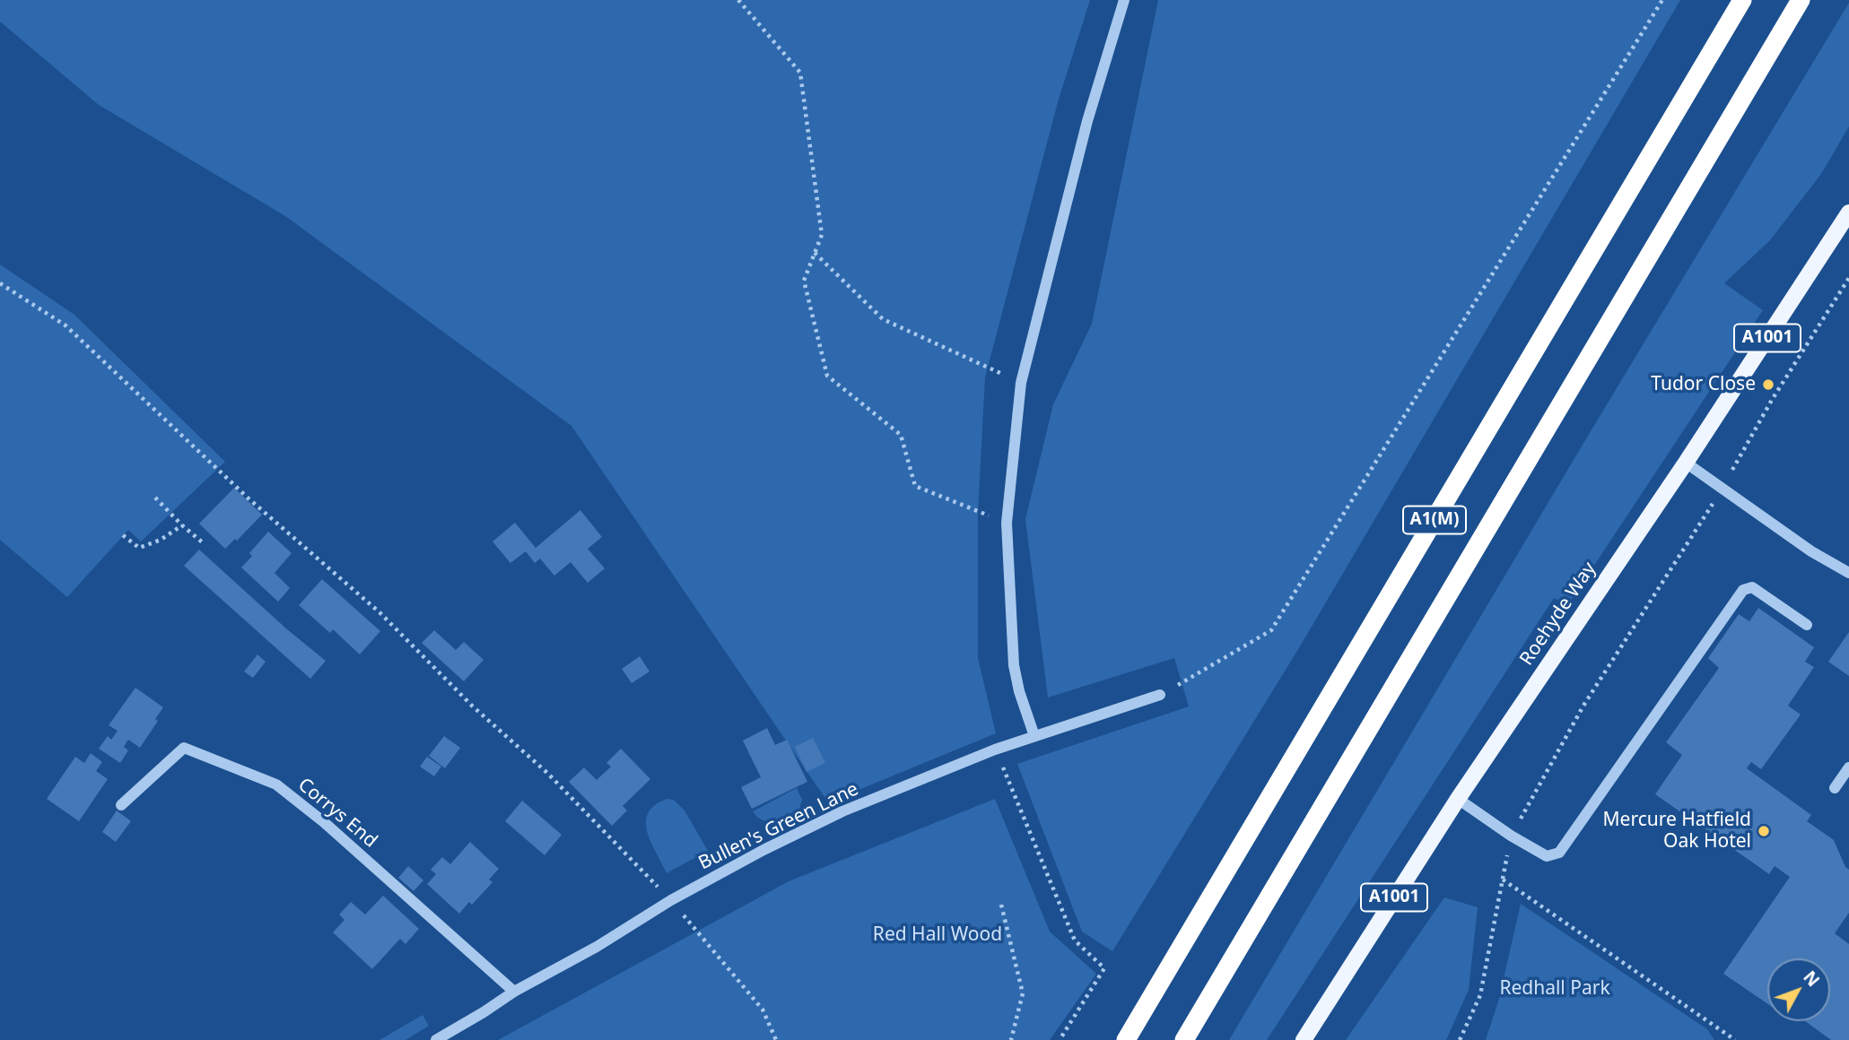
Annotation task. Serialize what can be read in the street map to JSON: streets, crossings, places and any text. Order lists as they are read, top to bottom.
{
  "streets": {
    "highway": ["A1(M)"],
    "main road": ["A1001", "Roehyde Way"],
    "street": ["Corrys End", "Bullen's Green Lane"]
  },
  "crossings": [
    ["Corrys End", "Bullen's Green Lane"]
  ],
  "parks": ["Red Hall Wood", "Redhall Park"],
  "places": ["Tudor Close", "Mercure Hatfield Oak Hotel"],
  "north": "top right"
}
